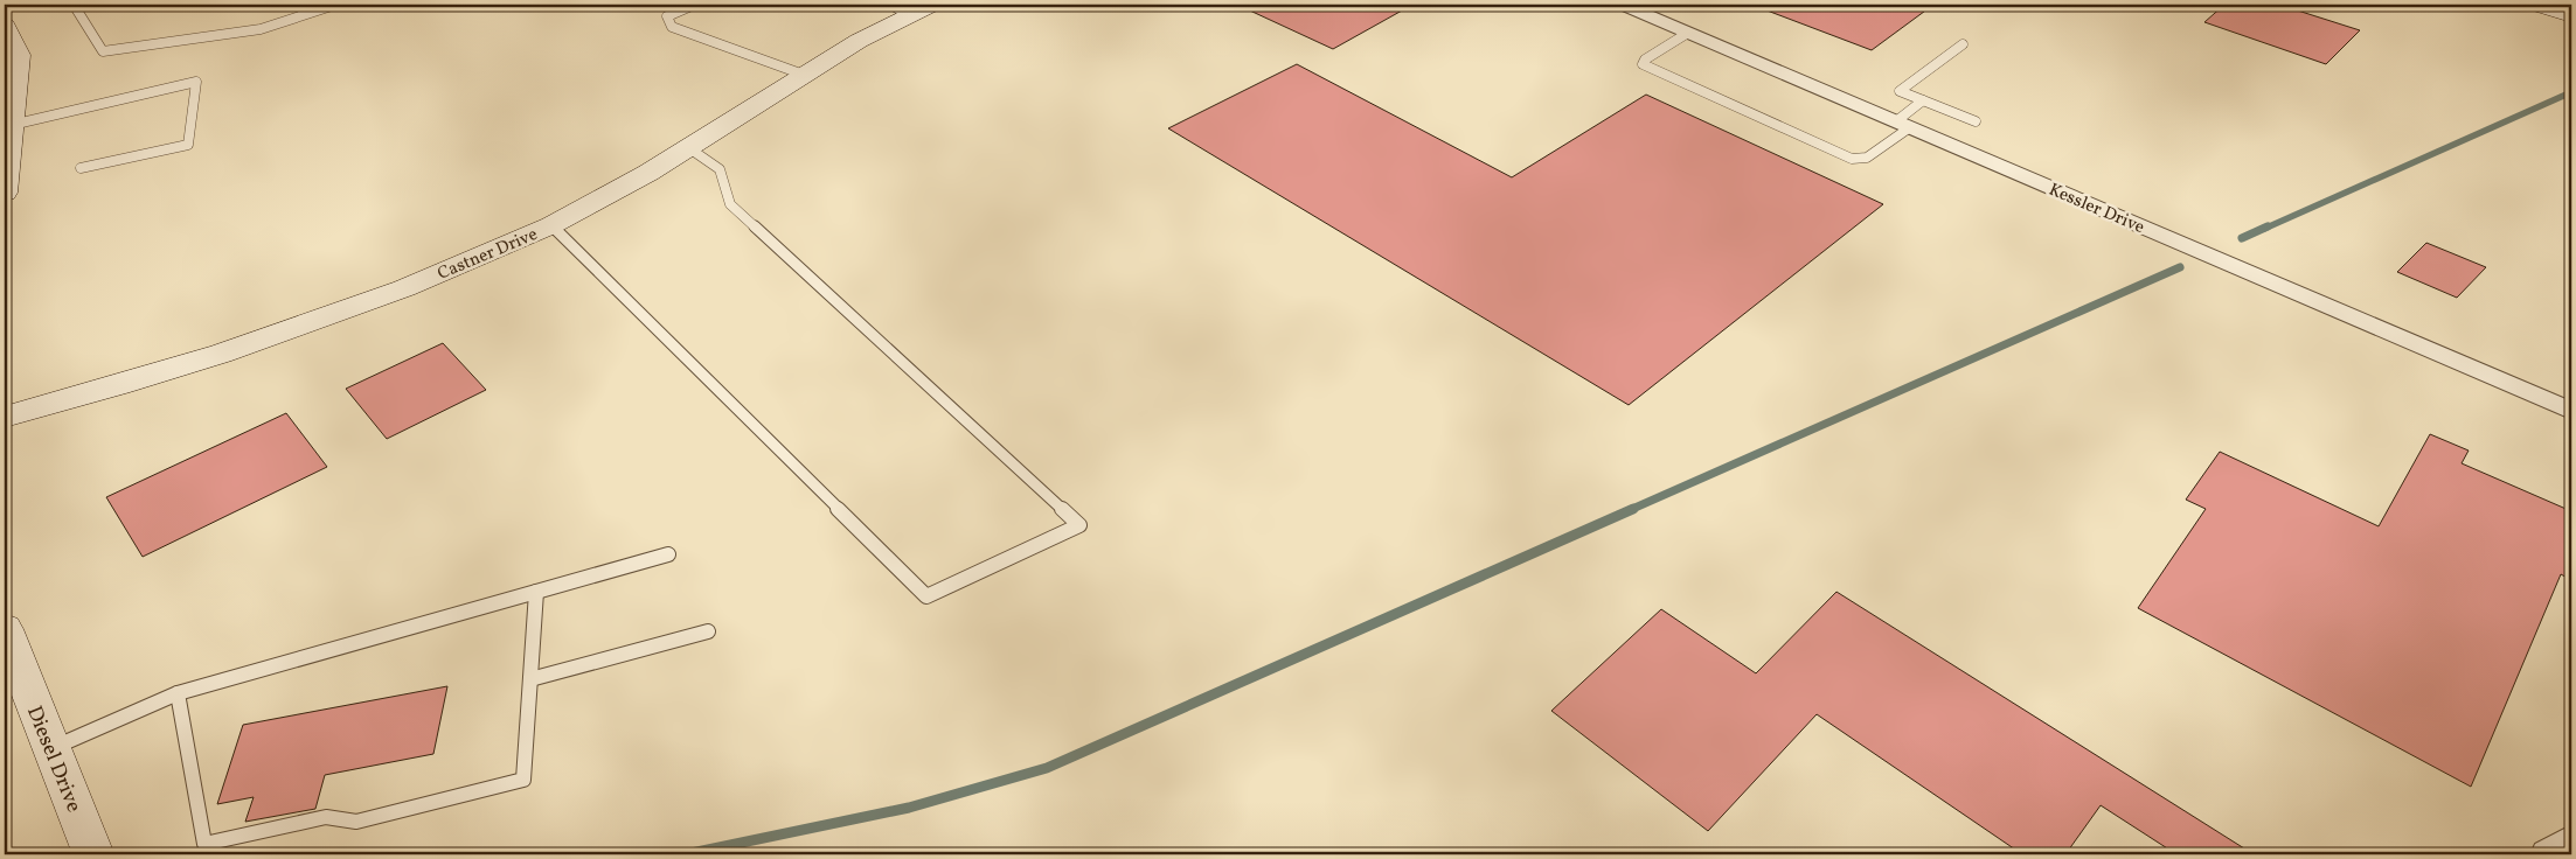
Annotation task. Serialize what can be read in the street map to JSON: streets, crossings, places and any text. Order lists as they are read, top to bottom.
{
  "streets": {
    "street": ["Kessler Drive", "Castner Drive", "Diesel Drive"]
  }
}
